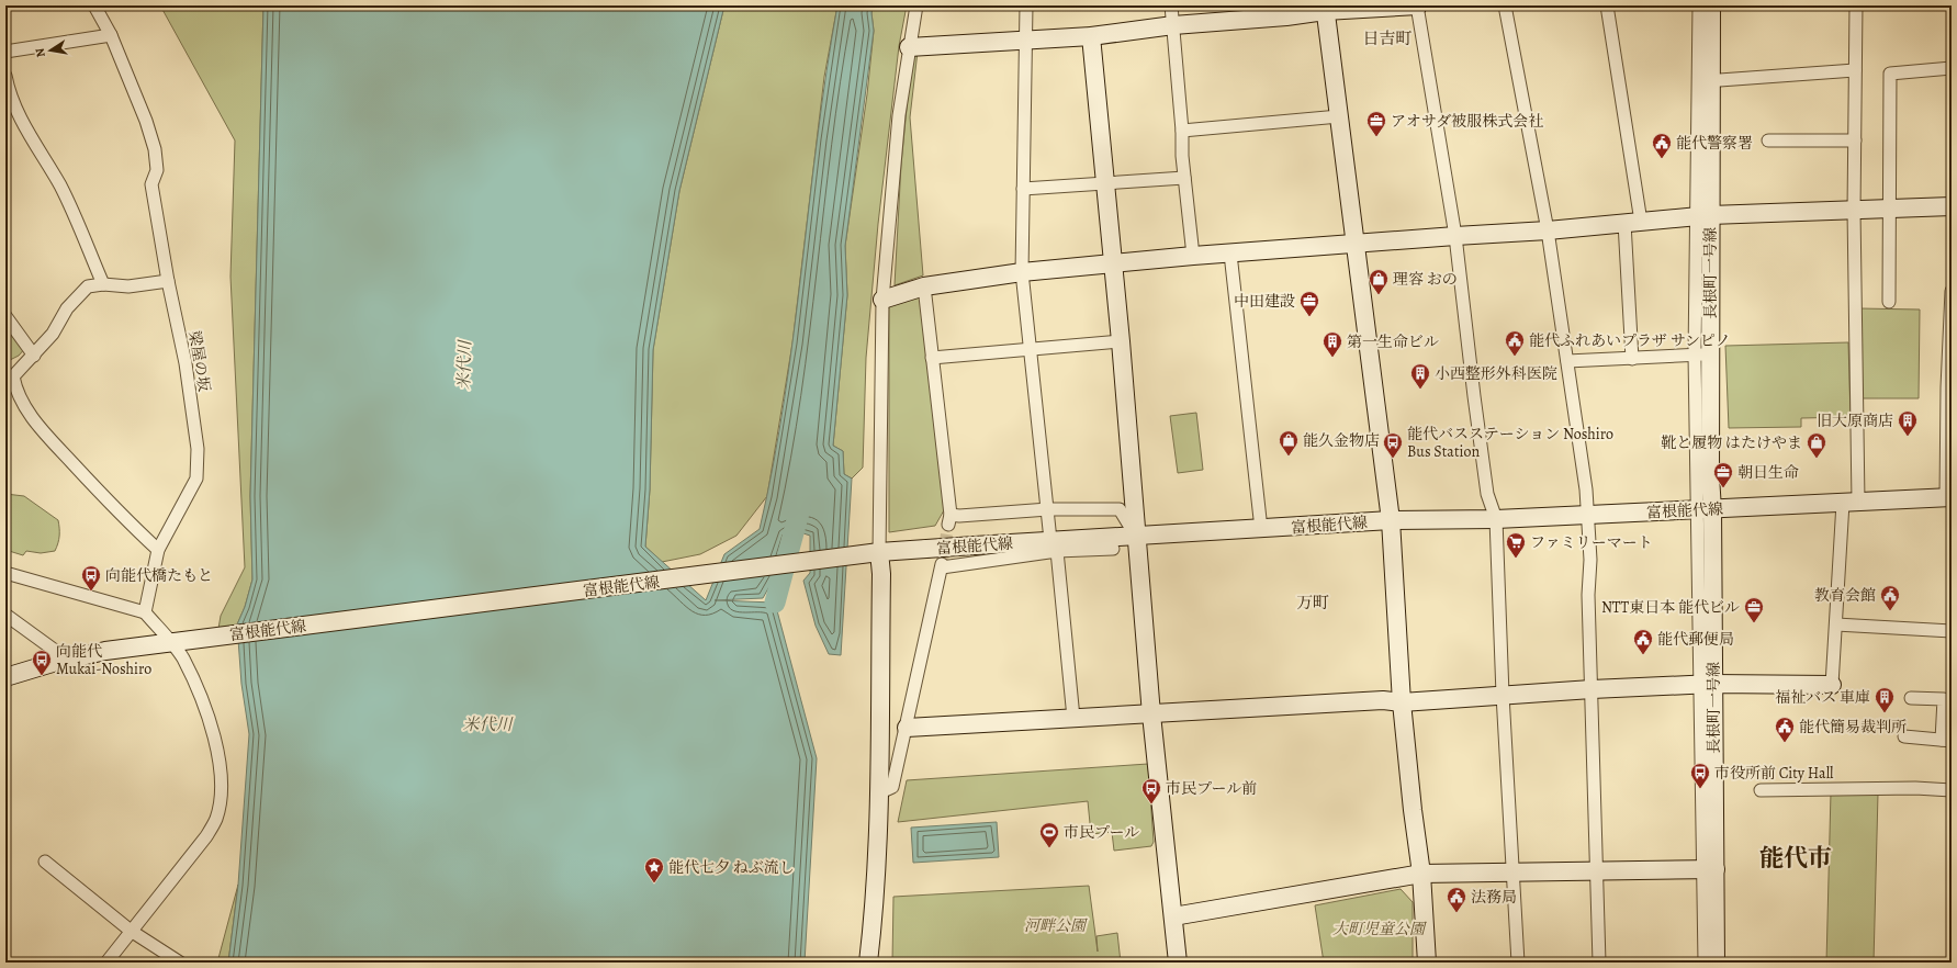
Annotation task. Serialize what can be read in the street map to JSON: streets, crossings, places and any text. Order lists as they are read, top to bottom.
{
  "streets": {
    "street": ["長根町一号線", "梁屋の坂", "富根能代線"]
  },
  "crossings": [
    ["長根町一号線", "富根能代線"]
  ],
  "districts": ["日吉町", "万町", "能代市"],
  "water": ["米代川"],
  "parks": ["河畔公園", "大町児童公園"],
  "places": {
    "office": [
      "アオサダ被服株式会社",
      "中田建設",
      "朝日生命",
      "NTT東日本 能代ビル"
    ],
    "public building": [
      "能代警察署",
      "能代ふれあいプラザ サンピノ",
      "教育会館",
      "能代郵便局",
      "能代簡易裁判所",
      "法務局"
    ],
    "shop": ["理容 おの", "能久金物店", "靴と履物 はたけやま"],
    "building": [
      "第一生命ビル",
      "小西整形外科医院",
      "旧大原商店",
      "福祉バス 車庫"
    ],
    "bus stop": [
      "能代バスステーション Noshiro Bus Station",
      "向能代橋たもと",
      "向能代 Mukai-Noshiro",
      "市役所前 City Hall",
      "市民プール前"
    ],
    "supermarket": ["ファミリーマート"],
    "sports": ["市民プール"],
    "place": ["能代七夕 ねぶ流し"]
  },
  "north": "left"
}
